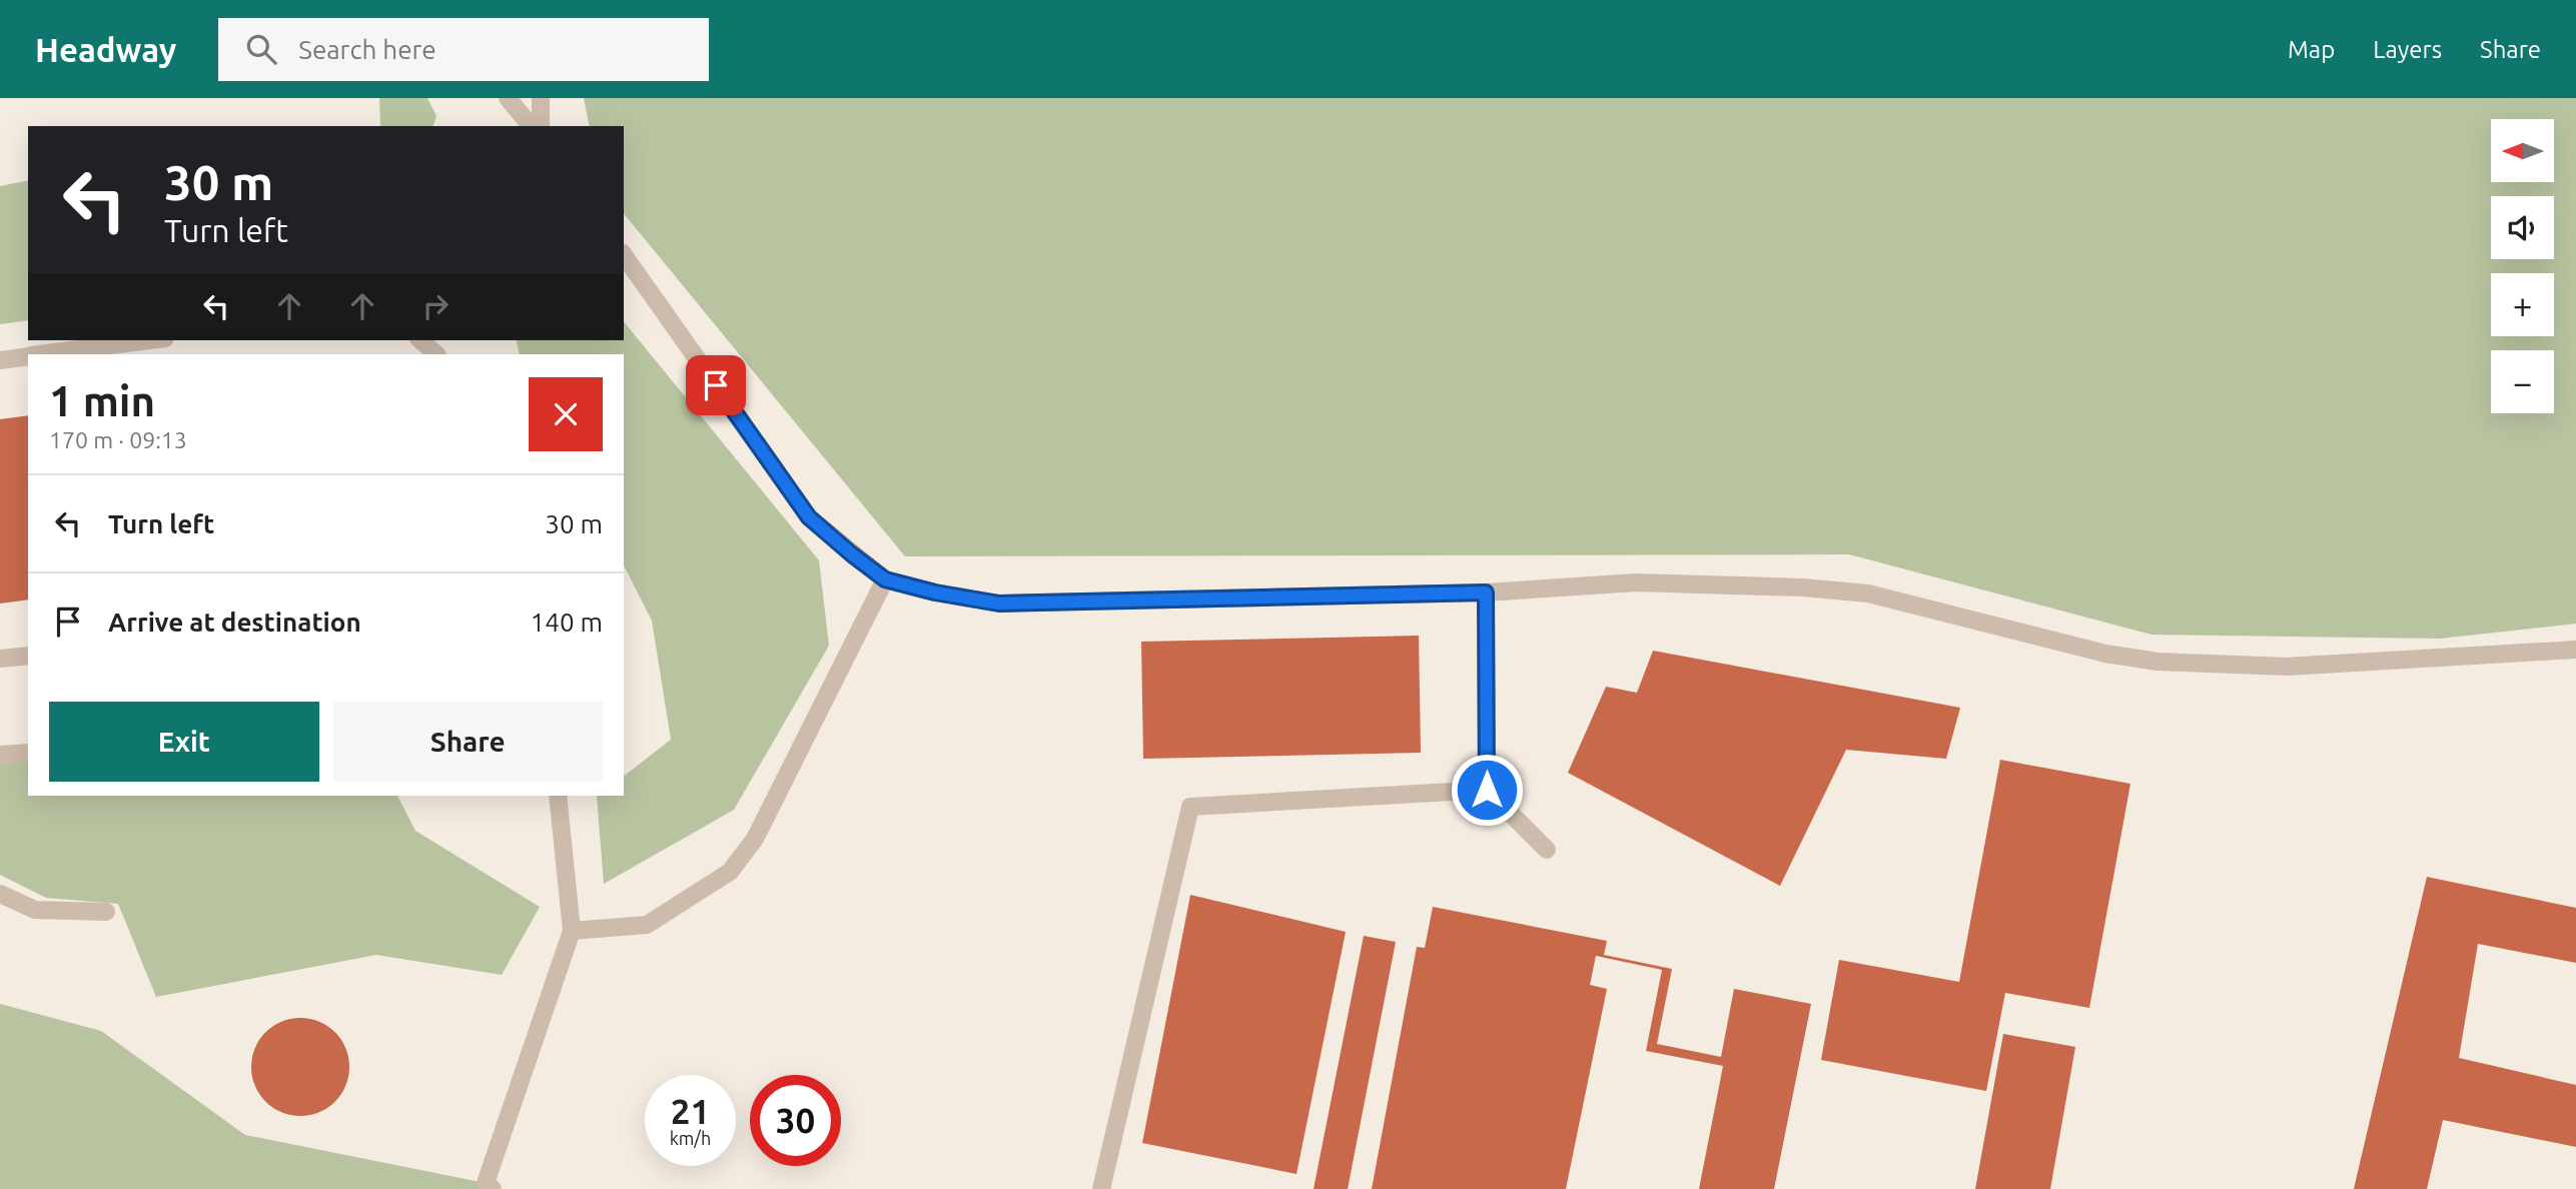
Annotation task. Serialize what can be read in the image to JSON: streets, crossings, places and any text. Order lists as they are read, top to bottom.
{
  "north": "left",
  "page": {
    "header": "Headway",
    "search": "Search here",
    "nav": ["Map", "Layers", "Share"],
    "map_buttons": ["+", "−"],
    "turn": ["30 m", "Turn left"],
    "heading": ["1 min", "170 m · 09:13"],
    "list": [
      {
        "name": "Turn left",
        "value": "30 m"
      },
      {
        "name": "Arrive at destination",
        "value": "140 m"
      }
    ],
    "buttons": ["Exit", "Share"],
    "speed": "21 km/h",
    "limit": "30"
  }
}
